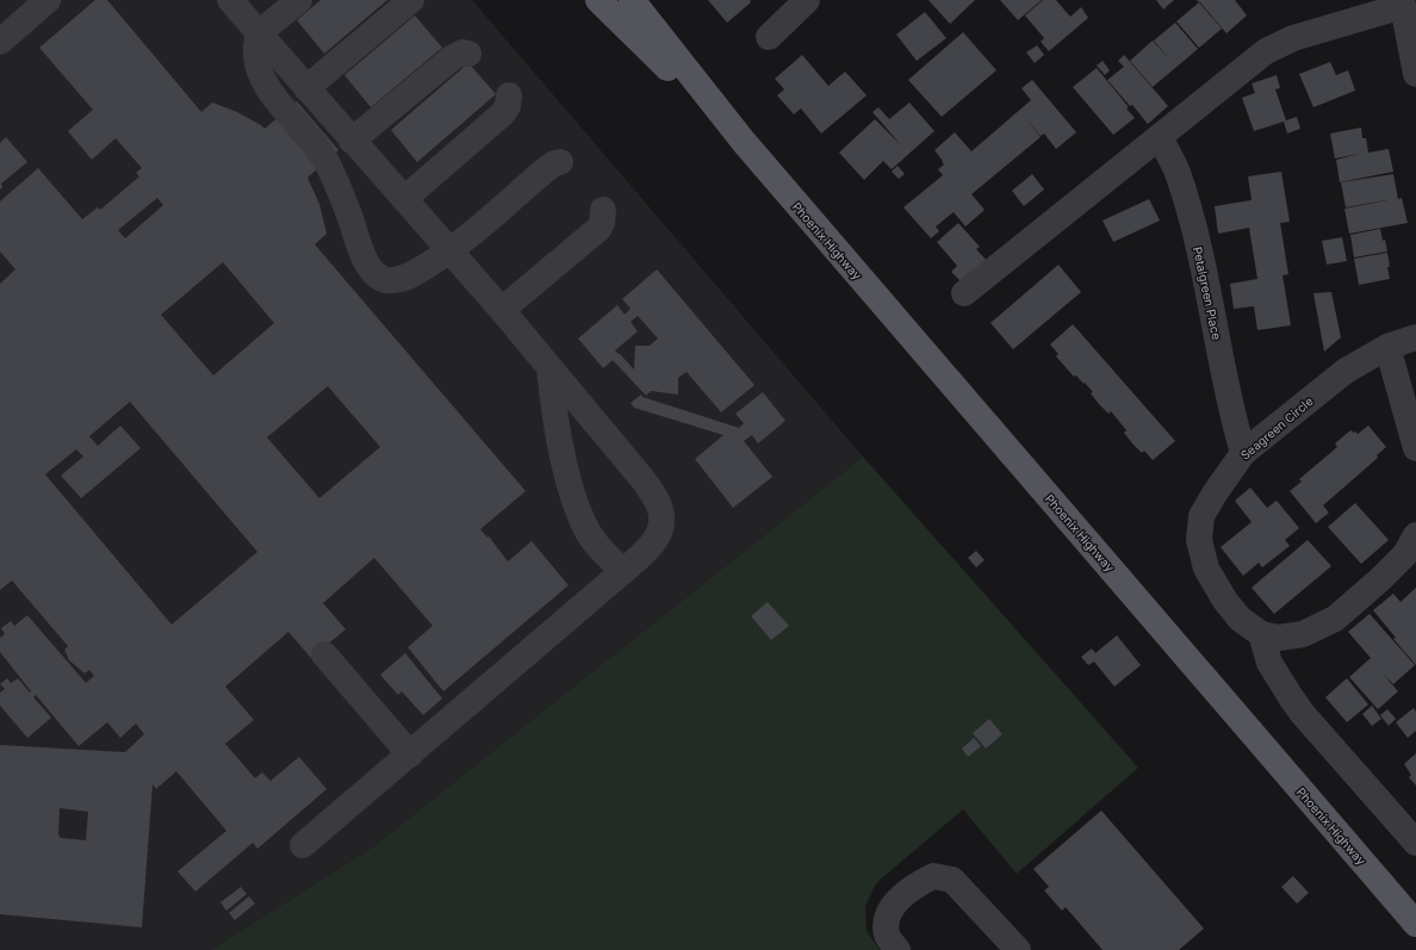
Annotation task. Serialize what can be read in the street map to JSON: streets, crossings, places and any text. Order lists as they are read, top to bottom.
{
  "streets": {
    "main road": ["Phoenix Highway"],
    "street": ["Petalgreen Place", "Seagreen Circle"]
  },
  "crossings": [
    ["Petalgreen Place", "Seagreen Circle"]
  ]
}
